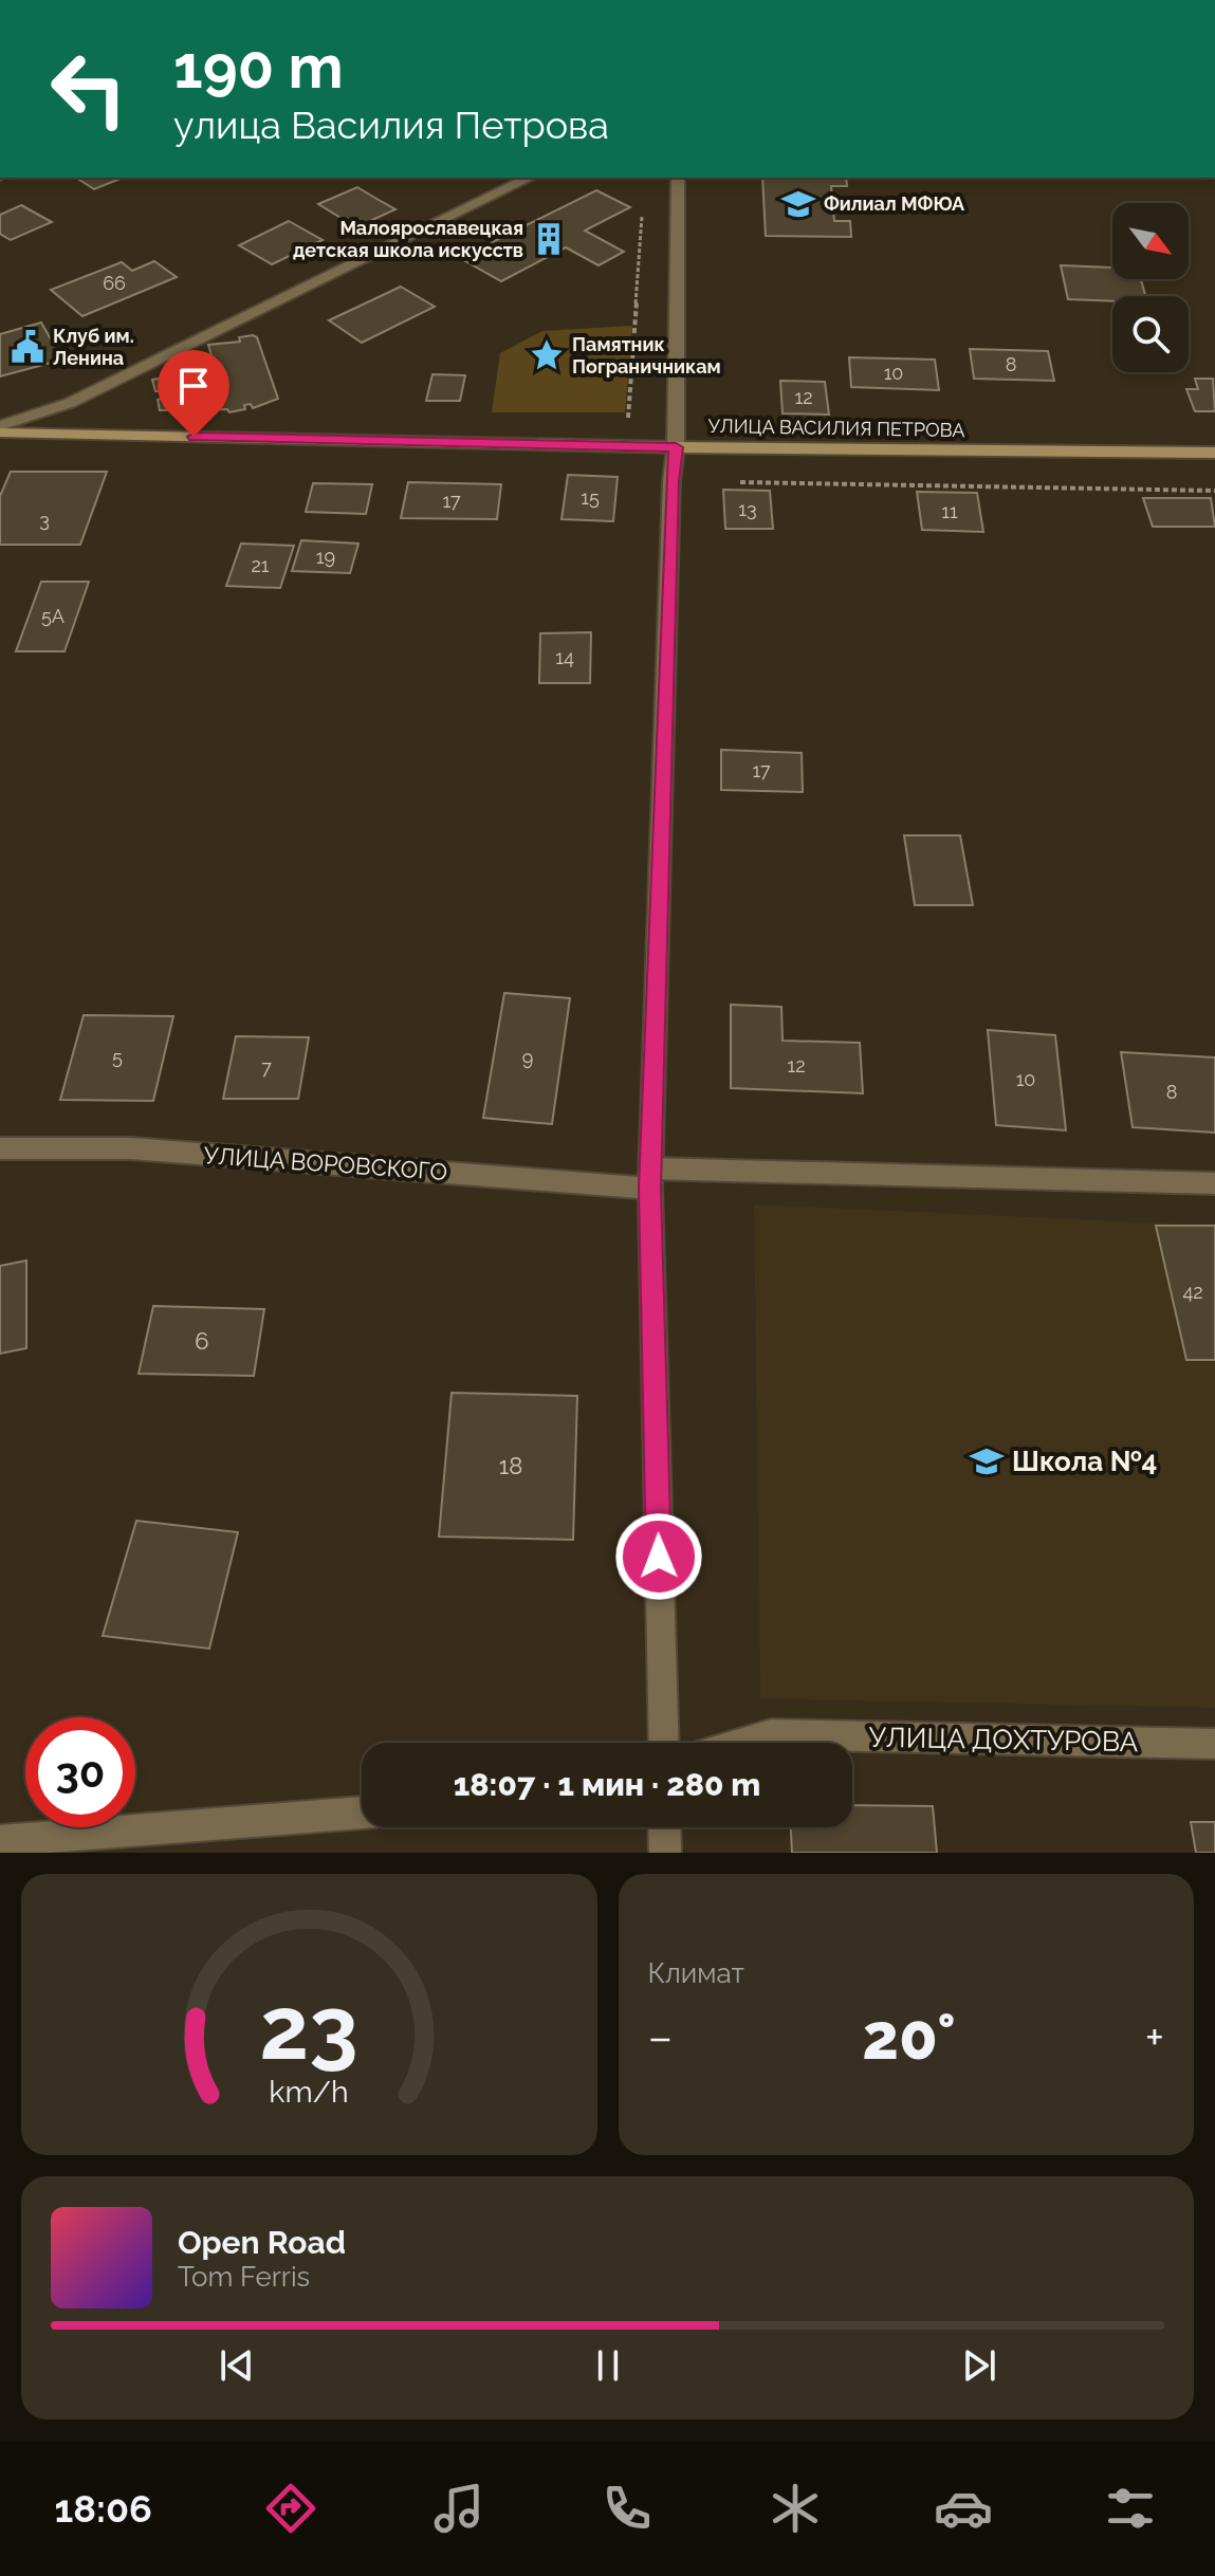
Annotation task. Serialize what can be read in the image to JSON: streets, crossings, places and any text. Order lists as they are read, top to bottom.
{
  "streets": {
    "main road": ["УЛИЦА ВАСИЛИЯ ПЕТРОВА"],
    "street": ["УЛИЦА ВОРОВСКОГО", "УЛИЦА ДОХТУРОВА"]
  },
  "places": {
    "school or university": ["Филиал МФЮА", "Школа №4"],
    "building": ["Малоярославецкая детская школа искусств"],
    "public building": ["Клуб им. Ленина"],
    "place": ["Памятник Пограничникам"]
  },
  "house_numbers": [
    "66",
    "8",
    "10",
    "12",
    "15",
    "17",
    "13",
    "11",
    "3",
    "19",
    "21",
    "5А",
    "14",
    "17",
    "5",
    "9",
    "12",
    "7",
    "10",
    "8",
    "42",
    "6",
    "18"
  ],
  "north": "bottom right",
  "page": {
    "turn": ["190 m", "улица Василия Петрова"],
    "limit": "30",
    "trip": "18:07 · 1 мин · 280 m",
    "tile": "Климат",
    "heat": ["−", "20°", "+"],
    "song": ["Open Road", "Tom Ferris"],
    "tabs": "18:06",
    "gauge": ["23", "km/h"]
  }
}
